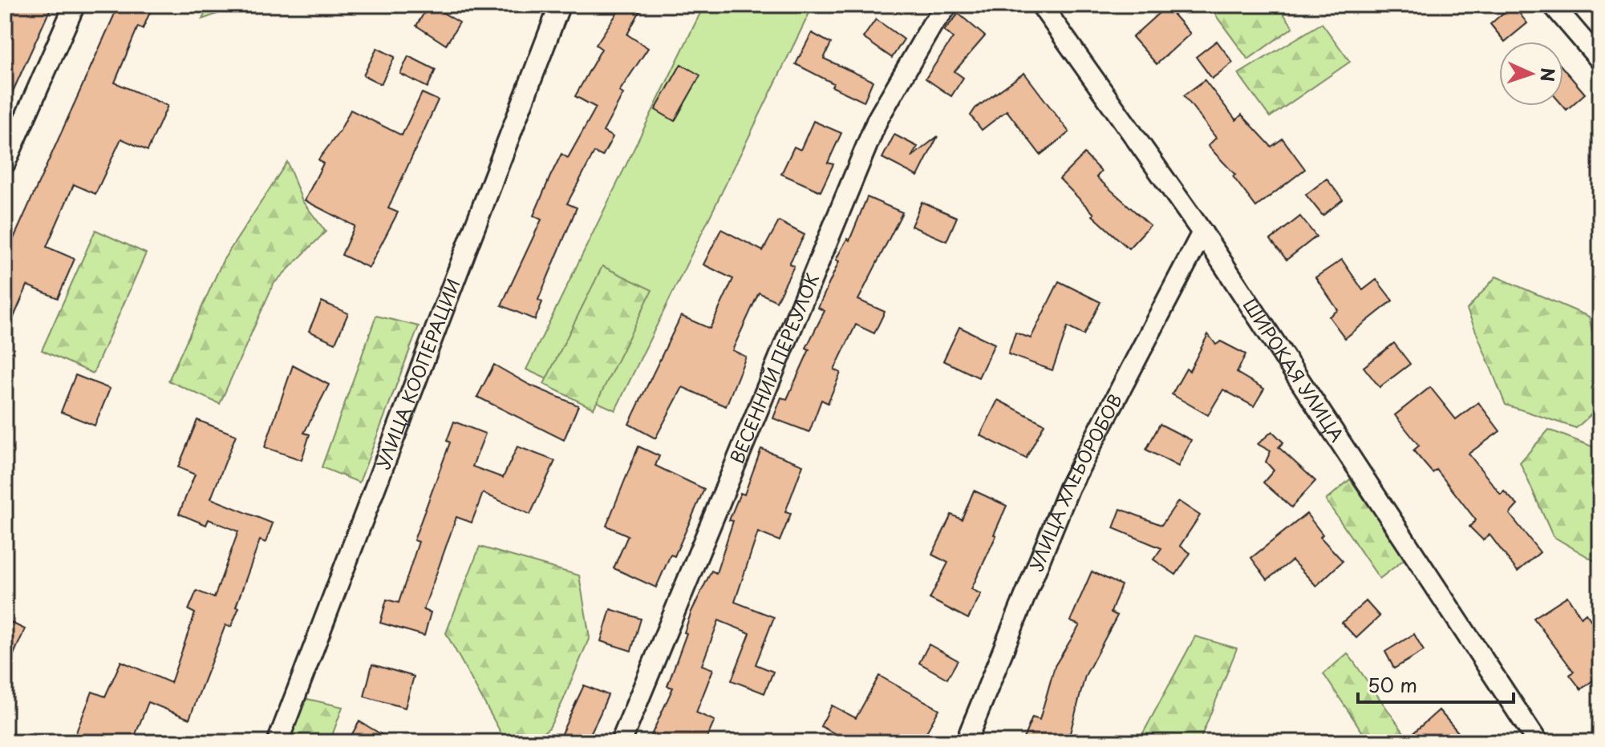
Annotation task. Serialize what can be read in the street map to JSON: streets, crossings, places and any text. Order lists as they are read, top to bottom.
{
  "streets": {
    "street": [
      "ВЕСЕННИЙ ПЕРЕУЛОК",
      "ШИРОКАЯ УЛИЦА",
      "УЛИЦА КООПЕРАЦИИ",
      "УЛИЦА ХЛЕБОРОБОВ"
    ]
  },
  "crossings": [
    ["ШИРОКАЯ УЛИЦА", "УЛИЦА ХЛЕБОРОБОВ"]
  ],
  "scale_bar": "50 m",
  "north": "right"
}
